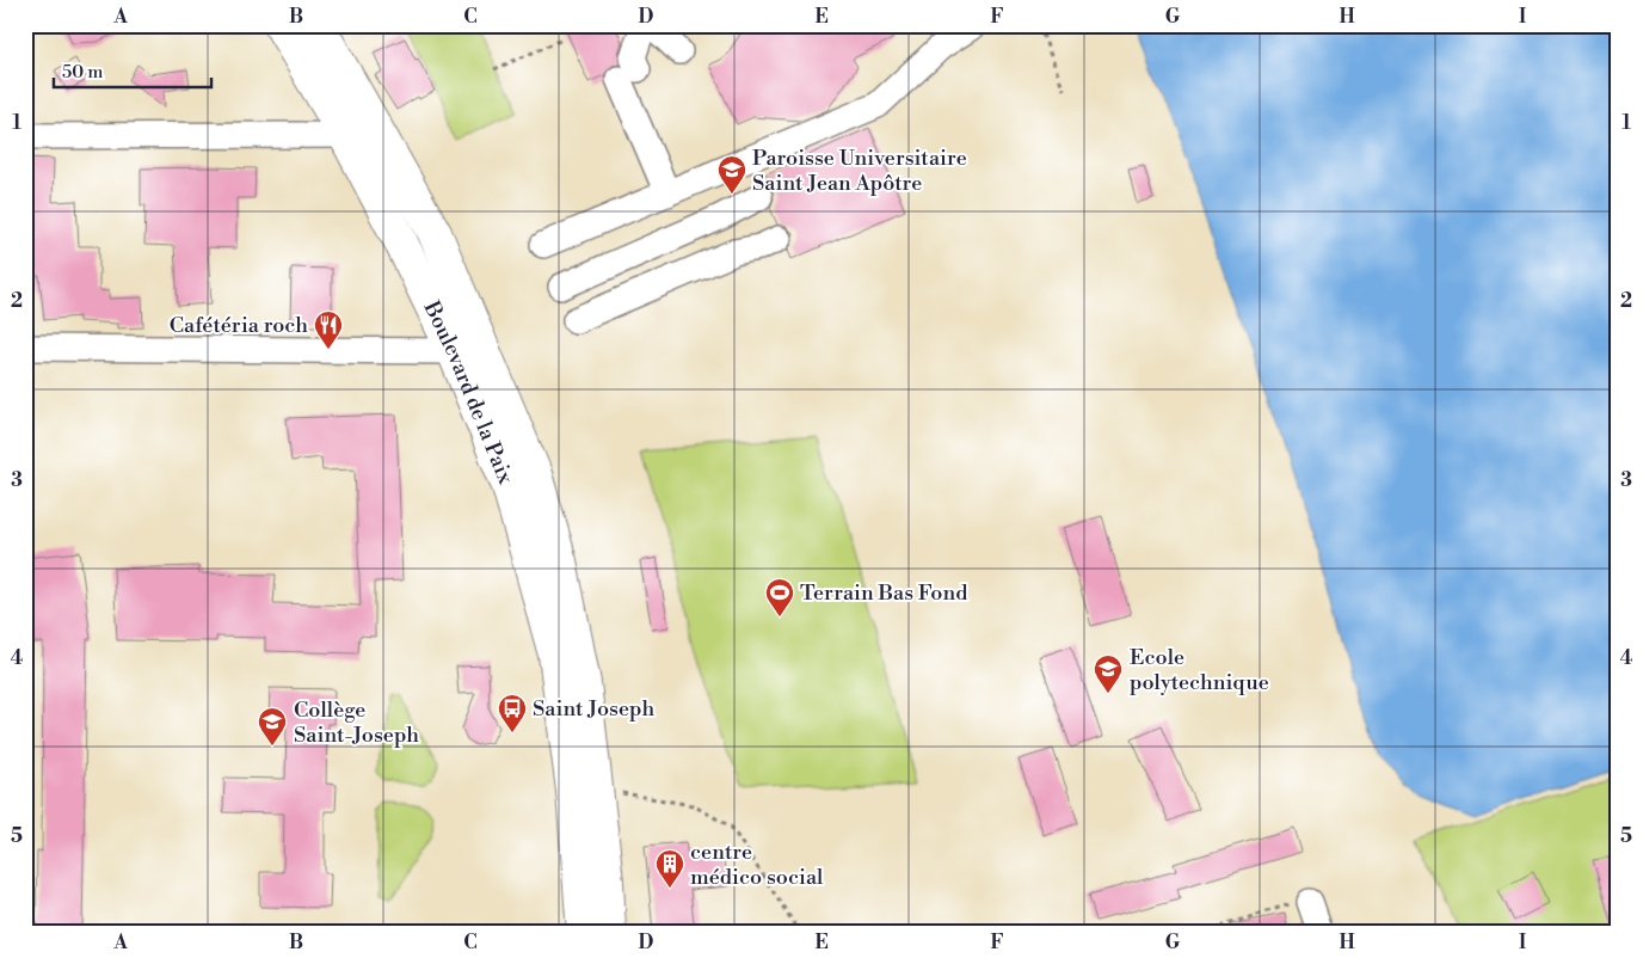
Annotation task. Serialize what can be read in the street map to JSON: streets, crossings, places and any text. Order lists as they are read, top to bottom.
{
  "streets": {
    "main road": ["Boulevard de la Paix"]
  },
  "places": {
    "school or university": ["Paroisse Universitaire Saint Jean Apôtre", "Ecole polytechnique", "Collège Saint-Joseph"],
    "restaurant": ["Cafétéria roch"],
    "sports": ["Terrain Bas Fond"],
    "bus stop": ["Saint Joseph"],
    "building": ["centre médico social"]
  },
  "scale_bar": "50 m",
  "grid": {
    "columns": [
      "A",
      "B",
      "C",
      "D",
      "E",
      "F",
      "G",
      "H",
      "I"
    ],
    "rows": [
      "1",
      "2",
      "3",
      "4",
      "5"
    ]
  }
}
